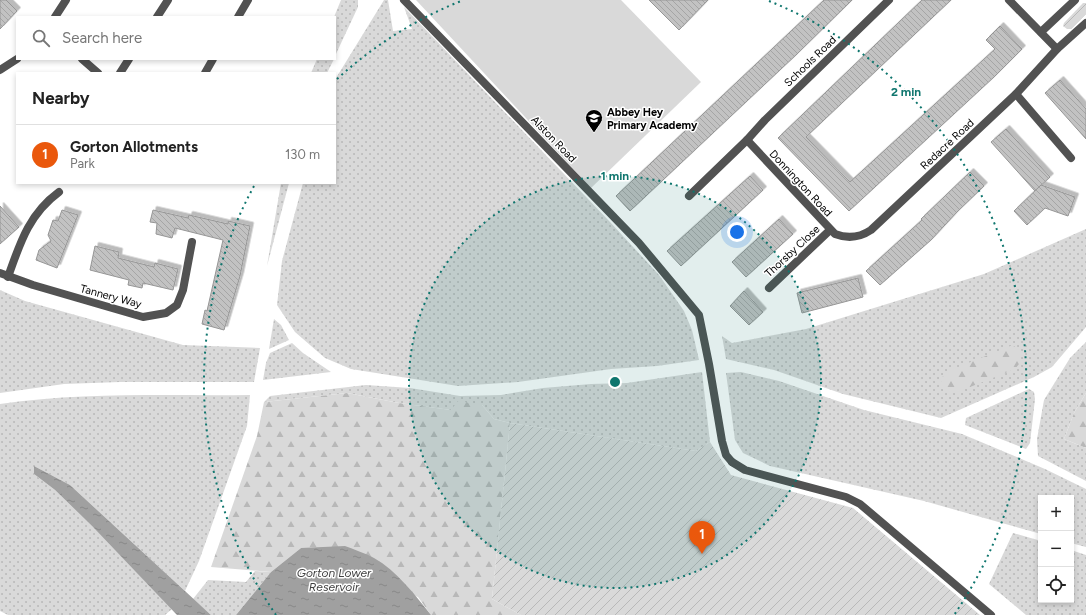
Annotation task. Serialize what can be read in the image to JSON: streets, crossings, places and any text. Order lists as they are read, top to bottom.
{
  "streets": {
    "street": [
      "Schools Road",
      "Alston Road",
      "Redacre Road",
      "Donnington Road",
      "Thorsby Close",
      "Tannery Way"
    ]
  },
  "crossings": [
    ["Schools Road", "Donnington Road"],
    ["Redacre Road", "Donnington Road"],
    ["Donnington Road", "Thorsby Close"]
  ],
  "water": ["Gorton Lower Reservoir"],
  "places": {
    "school or university": ["Abbey Hey Primary Academy"]
  },
  "page": {
    "search": "Search here",
    "heading": "Nearby",
    "list": [
      {
        "mark": "1",
        "name": "Gorton Allotments",
        "note": "Park",
        "value": "130 m"
      }
    ],
    "map_buttons": ["+", "−"],
    "pins": "1"
  },
  "rings": ["2 min", "1 min"]
}
